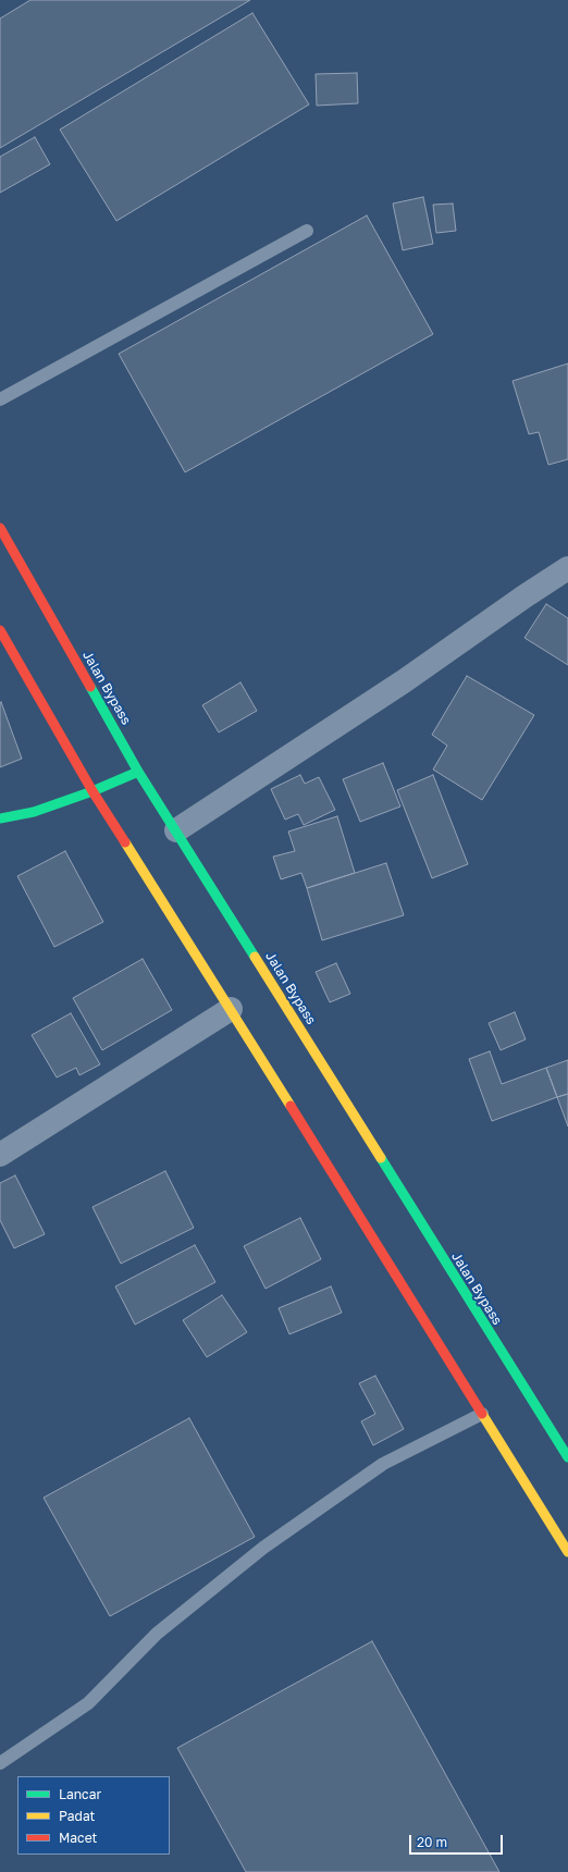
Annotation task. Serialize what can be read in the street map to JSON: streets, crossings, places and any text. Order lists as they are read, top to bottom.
{
  "streets": {
    "main road": ["Jalan Bypass"]
  },
  "legend": ["Lancar", "Padat", "Macet"],
  "scale_bar": "20 m"
}
